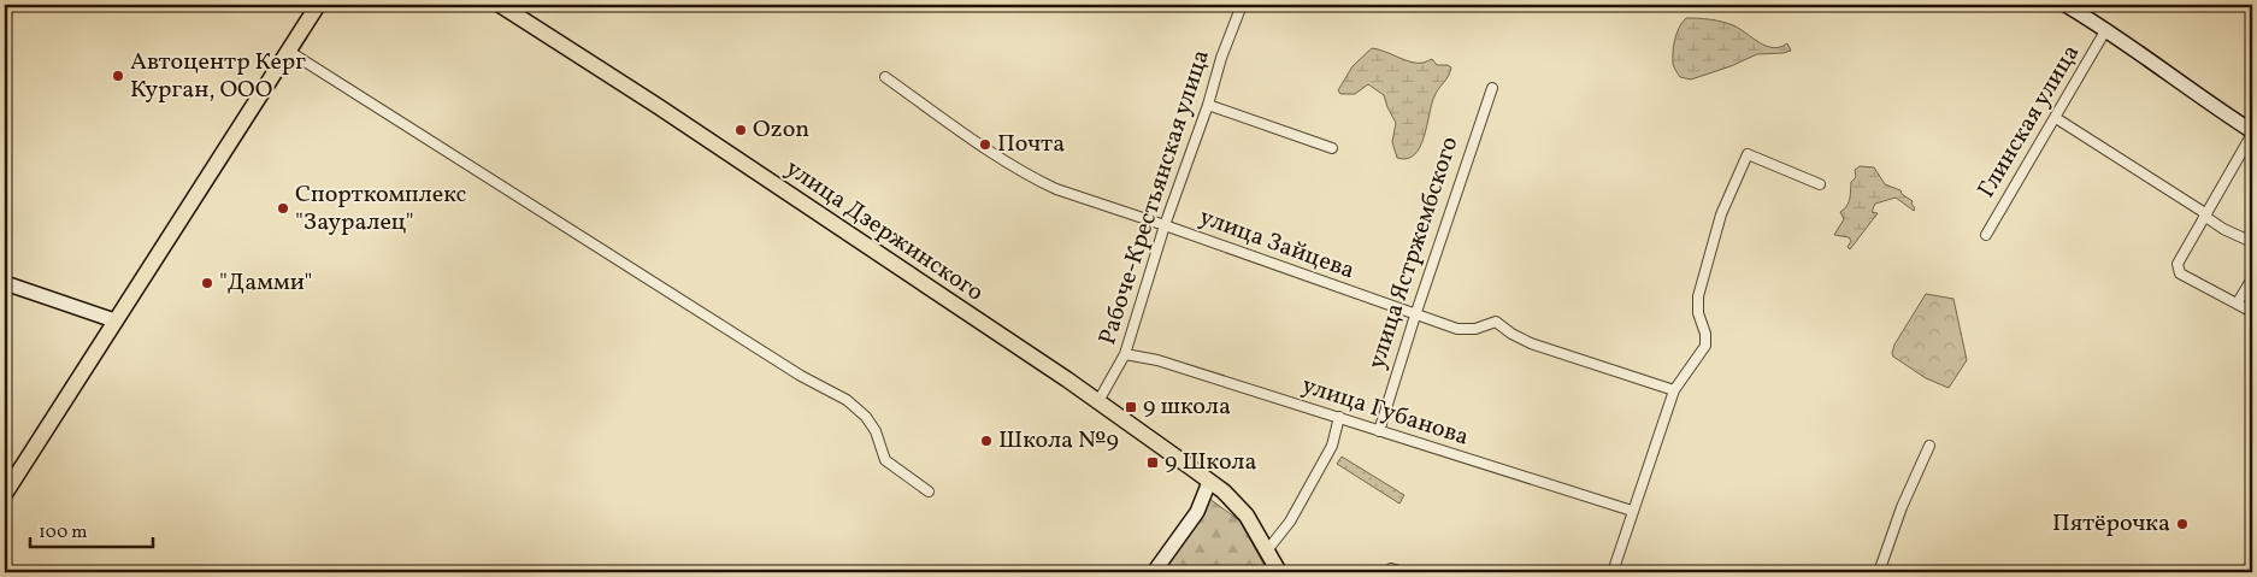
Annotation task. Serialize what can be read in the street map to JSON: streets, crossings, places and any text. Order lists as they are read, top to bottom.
{
  "streets": {
    "main road": ["улица Дзержинского"],
    "street": [
      "Глинская улица",
      "Рабоче-Крестьянская улица",
      "улица Зайцева",
      "улица Ястржембского",
      "улица Губанова"
    ]
  },
  "crossings": [
    ["Рабоче-Крестьянская улица", "улица Дзержинского"],
    ["Рабоче-Крестьянская улица", "улица Зайцева"],
    ["Рабоче-Крестьянская улица", "улица Губанова"],
    ["улица Зайцева", "улица Ястржембского"],
    ["улица Ястржембского", "улица Губанова"]
  ],
  "places": {
    "other": [
      "Автоцентр Керг Курган, ООО",
      "Ozon",
      "Почта",
      "Спорткомплекс \"Зауралец\"",
      "\"Дамми\"",
      "Школа №9",
      "Пятёрочка"
    ],
    "transit": ["9 школа", "9 Школа"]
  },
  "scale_bar": "100 m"
}
